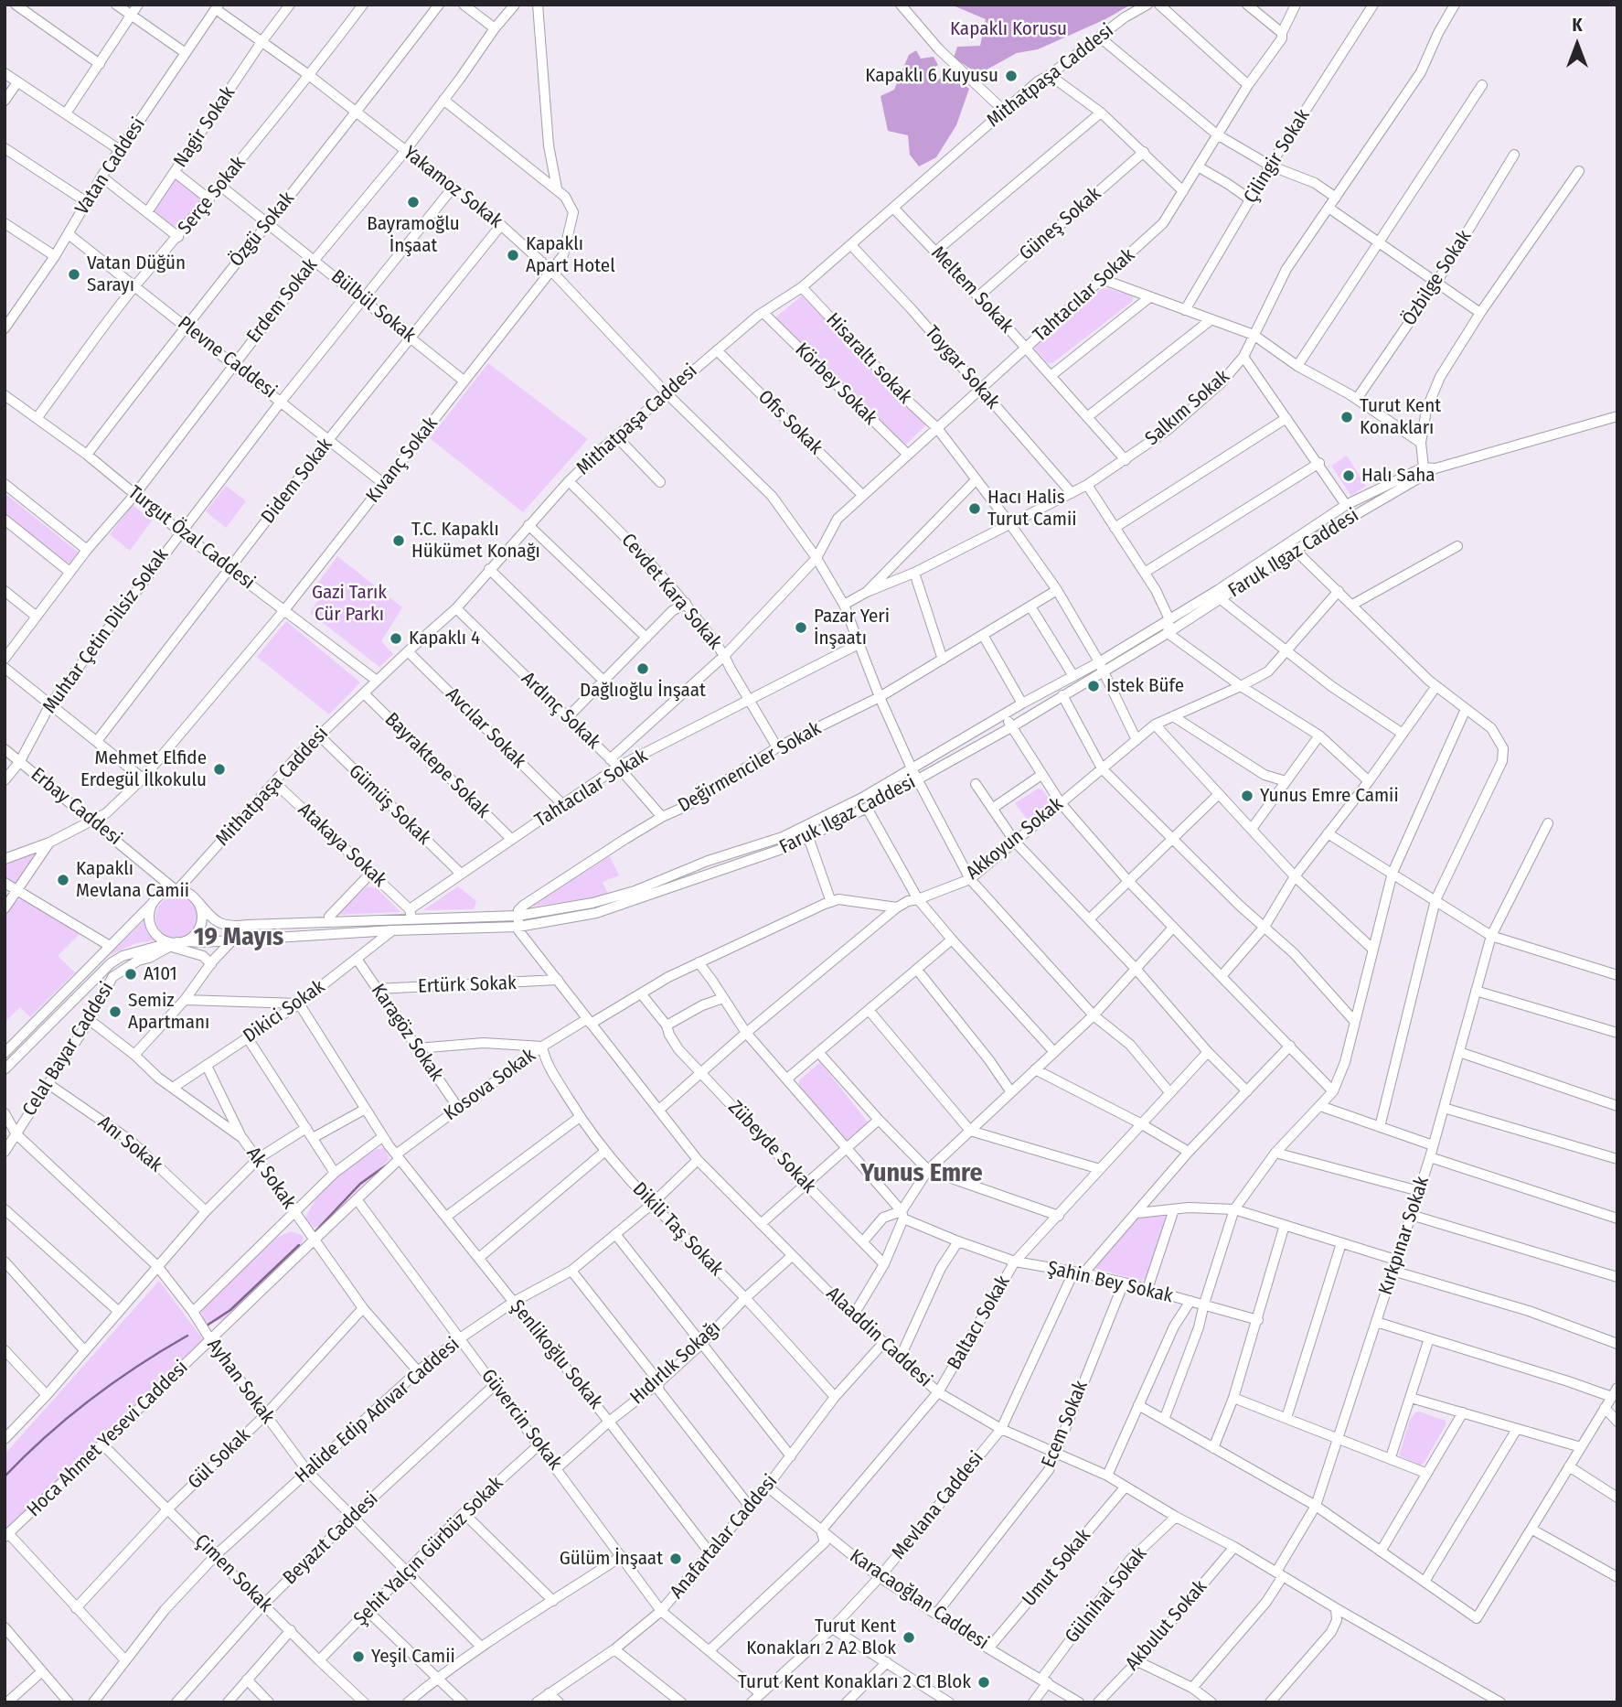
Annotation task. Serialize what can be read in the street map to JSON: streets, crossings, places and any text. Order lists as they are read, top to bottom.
{
  "streets": {
    "street": [
      "Mithatpaşa Caddesi",
      "Nagir Sokak",
      "Çilingir Sokak",
      "Vatan Caddesi",
      "Yakamoz Sokak",
      "Serçe Sokak",
      "Güneş Sokak",
      "Özgü Sokak",
      "Özbilge Sokak",
      "Meltem Sokak",
      "Tahtacılar Sokak",
      "Erdem Sokak",
      "Bülbül Sokak",
      "Plevne Caddesi",
      "Hisaraltı sokak",
      "Toygar Sokak",
      "Körbey Sokak",
      "Salkım Sokak",
      "Ofis Sokak",
      "Kıvanç Sokak",
      "Didem Sokak",
      "Turgut Özal Caddesi",
      "Faruk Ilgaz Caddesi",
      "Cevdet Kara Sokak",
      "Muhtar Çetin Dilsiz Sokak",
      "Ardınç Sokak",
      "Avcılar Sokak",
      "Bayraktepe Sokak",
      "Değirmenciler Sokak",
      "Gümüş Sokak",
      "Erbay Caddesi",
      "Akkoyun Sokak",
      "Atakaya Sokak",
      "Ertürk Sokak",
      "Dikici Sokak",
      "Karagöz Sokak",
      "Celal Bayar Caddesi",
      "Kosova Sokak",
      "Anı Sokak",
      "Zübeyde Sokak",
      "Ak Sokak",
      "Dikili Taş Sokak",
      "Kırkpınar Sokak",
      "Şahin Bey Sokak",
      "Baltacı Sokak",
      "Alaaddin Caddesi",
      "Şenlikoğlu Sokak",
      "Hıdırlık Sokağı",
      "Ayhan Sokak",
      "Halide Edip Adıvar Caddesi",
      "Güvercin Sokak",
      "Ecem Sokak",
      "Hoca Ahmet Yesevi Caddesi",
      "Gül Sokak",
      "Mevlana Caddesi",
      "Anafartalar Caddesi",
      "Beyazıt Caddesi",
      "Şehit Yalçın Gürbüz Sokak",
      "Umut Sokak",
      "Çimen Sokak",
      "Gülnihal Sokak",
      "Karacaoğlan Caddesi",
      "Akbulut Sokak"
    ]
  },
  "crossings": [
    ["Mithatpaşa Caddesi", "Yakamoz Sokak"],
    ["Mithatpaşa Caddesi", "Meltem Sokak"],
    ["Mithatpaşa Caddesi", "Hisaraltı sokak"],
    ["Mithatpaşa Caddesi", "Toygar Sokak"],
    ["Mithatpaşa Caddesi", "Körbey Sokak"],
    ["Mithatpaşa Caddesi", "Ofis Sokak"],
    ["Mithatpaşa Caddesi", "Turgut Özal Caddesi"],
    ["Mithatpaşa Caddesi", "Faruk Ilgaz Caddesi"],
    ["Mithatpaşa Caddesi", "Cevdet Kara Sokak"],
    ["Mithatpaşa Caddesi", "Ardınç Sokak"],
    ["Mithatpaşa Caddesi", "Avcılar Sokak"],
    ["Mithatpaşa Caddesi", "Bayraktepe Sokak"],
    ["Mithatpaşa Caddesi", "Gümüş Sokak"],
    ["Mithatpaşa Caddesi", "Erbay Caddesi"],
    ["Mithatpaşa Caddesi", "Atakaya Sokak"],
    ["Mithatpaşa Caddesi", "Celal Bayar Caddesi"],
    ["Nagir Sokak", "Yakamoz Sokak"],
    ["Vatan Caddesi", "Yakamoz Sokak"],
    ["Vatan Caddesi", "Plevne Caddesi"],
    ["Yakamoz Sokak", "Serçe Sokak"],
    ["Yakamoz Sokak", "Özgü Sokak"],
    ["Yakamoz Sokak", "Tahtacılar Sokak"],
    ["Yakamoz Sokak", "Erdem Sokak"],
    ["Yakamoz Sokak", "Kıvanç Sokak"],
    ["Yakamoz Sokak", "Didem Sokak"],
    ["Yakamoz Sokak", "Faruk Ilgaz Caddesi"],
    ["Yakamoz Sokak", "Muhtar Çetin Dilsiz Sokak"],
    ["Yakamoz Sokak", "Değirmenciler Sokak"],
    ["Yakamoz Sokak", "Akkoyun Sokak"],
    ["Yakamoz Sokak", "Baltacı Sokak"],
    ["Serçe Sokak", "Bülbül Sokak"],
    ["Serçe Sokak", "Plevne Caddesi"],
    ["Serçe Sokak", "Turgut Özal Caddesi"],
    ["Güneş Sokak", "Meltem Sokak"],
    ["Özgü Sokak", "Bülbül Sokak"],
    ["Özgü Sokak", "Plevne Caddesi"],
    ["Özgü Sokak", "Turgut Özal Caddesi"],
    ["Meltem Sokak", "Tahtacılar Sokak"],
    ["Meltem Sokak", "Salkım Sokak"],
    ["Tahtacılar Sokak", "Hisaraltı sokak"],
    ["Tahtacılar Sokak", "Toygar Sokak"],
    ["Tahtacılar Sokak", "Körbey Sokak"],
    ["Tahtacılar Sokak", "Ofis Sokak"],
    ["Tahtacılar Sokak", "Faruk Ilgaz Caddesi"],
    ["Tahtacılar Sokak", "Cevdet Kara Sokak"],
    ["Tahtacılar Sokak", "Ardınç Sokak"],
    ["Tahtacılar Sokak", "Avcılar Sokak"],
    ["Tahtacılar Sokak", "Bayraktepe Sokak"],
    ["Tahtacılar Sokak", "Gümüş Sokak"],
    ["Tahtacılar Sokak", "Atakaya Sokak"],
    ["Erdem Sokak", "Bülbül Sokak"],
    ["Erdem Sokak", "Plevne Caddesi"],
    ["Erdem Sokak", "Kıvanç Sokak"],
    ["Erdem Sokak", "Turgut Özal Caddesi"],
    ["Bülbül Sokak", "Kıvanç Sokak"],
    ["Bülbül Sokak", "Didem Sokak"],
    ["Bülbül Sokak", "Muhtar Çetin Dilsiz Sokak"],
    ["Plevne Caddesi", "Kıvanç Sokak"],
    ["Plevne Caddesi", "Didem Sokak"],
    ["Plevne Caddesi", "Muhtar Çetin Dilsiz Sokak"],
    ["Hisaraltı sokak", "Salkım Sokak"],
    ["Hisaraltı sokak", "Faruk Ilgaz Caddesi"],
    ["Hisaraltı sokak", "Değirmenciler Sokak"],
    ["Hisaraltı sokak", "Akkoyun Sokak"],
    ["Toygar Sokak", "Salkım Sokak"],
    ["Kıvanç Sokak", "Turgut Özal Caddesi"],
    ["Kıvanç Sokak", "Erbay Caddesi"],
    ["Didem Sokak", "Turgut Özal Caddesi"],
    ["Turgut Özal Caddesi", "Muhtar Çetin Dilsiz Sokak"],
    ["Faruk Ilgaz Caddesi", "Değirmenciler Sokak"],
    ["Faruk Ilgaz Caddesi", "Erbay Caddesi"],
    ["Faruk Ilgaz Caddesi", "Atakaya Sokak"],
    ["Faruk Ilgaz Caddesi", "Dikici Sokak"],
    ["Faruk Ilgaz Caddesi", "Celal Bayar Caddesi"],
    ["Faruk Ilgaz Caddesi", "Alaaddin Caddesi"],
    ["Cevdet Kara Sokak", "Değirmenciler Sokak"],
    ["Muhtar Çetin Dilsiz Sokak", "Erbay Caddesi"],
    ["Ardınç Sokak", "Değirmenciler Sokak"],
    ["Değirmenciler Sokak", "Alaaddin Caddesi"],
    ["Erbay Caddesi", "Celal Bayar Caddesi"],
    ["Akkoyun Sokak", "Zübeyde Sokak"],
    ["Akkoyun Sokak", "Şahin Bey Sokak"],
    ["Akkoyun Sokak", "Alaaddin Caddesi"],
    ["Ertürk Sokak", "Karagöz Sokak"],
    ["Ertürk Sokak", "Alaaddin Caddesi"],
    ["Dikici Sokak", "Karagöz Sokak"],
    ["Dikici Sokak", "Ak Sokak"],
    ["Dikici Sokak", "Şenlikoğlu Sokak"],
    ["Karagöz Sokak", "Kosova Sokak"],
    ["Celal Bayar Caddesi", "Anı Sokak"],
    ["Celal Bayar Caddesi", "Ak Sokak"],
    ["Celal Bayar Caddesi", "Ayhan Sokak"],
    ["Kosova Sokak", "Zübeyde Sokak"],
    ["Kosova Sokak", "Ak Sokak"],
    ["Kosova Sokak", "Dikili Taş Sokak"],
    ["Kosova Sokak", "Şahin Bey Sokak"],
    ["Kosova Sokak", "Alaaddin Caddesi"],
    ["Kosova Sokak", "Şenlikoğlu Sokak"],
    ["Kosova Sokak", "Güvercin Sokak"],
    ["Kosova Sokak", "Hoca Ahmet Yesevi Caddesi"],
    ["Ak Sokak", "Halide Edip Adıvar Caddesi"],
    ["Ak Sokak", "Hoca Ahmet Yesevi Caddesi"],
    ["Ak Sokak", "Gül Sokak"],
    ["Dikili Taş Sokak", "Hıdırlık Sokağı"],
    ["Dikili Taş Sokak", "Halide Edip Adıvar Caddesi"],
    ["Dikili Taş Sokak", "Anafartalar Caddesi"],
    ["Kırkpınar Sokak", "Alaaddin Caddesi"],
    ["Şahin Bey Sokak", "Baltacı Sokak"],
    ["Şahin Bey Sokak", "Ecem Sokak"],
    ["Şahin Bey Sokak", "Mevlana Caddesi"],
    ["Baltacı Sokak", "Alaaddin Caddesi"],
    ["Baltacı Sokak", "Güvercin Sokak"],
    ["Baltacı Sokak", "Karacaoğlan Caddesi"],
    ["Alaaddin Caddesi", "Hıdırlık Sokağı"],
    ["Alaaddin Caddesi", "Halide Edip Adıvar Caddesi"],
    ["Alaaddin Caddesi", "Ecem Sokak"],
    ["Alaaddin Caddesi", "Mevlana Caddesi"],
    ["Alaaddin Caddesi", "Anafartalar Caddesi"],
    ["Alaaddin Caddesi", "Umut Sokak"],
    ["Alaaddin Caddesi", "Gülnihal Sokak"],
    ["Alaaddin Caddesi", "Akbulut Sokak"],
    ["Şenlikoğlu Sokak", "Hıdırlık Sokağı"],
    ["Şenlikoğlu Sokak", "Halide Edip Adıvar Caddesi"],
    ["Şenlikoğlu Sokak", "Anafartalar Caddesi"],
    ["Hıdırlık Sokağı", "Güvercin Sokak"],
    ["Ayhan Sokak", "Halide Edip Adıvar Caddesi"],
    ["Ayhan Sokak", "Hoca Ahmet Yesevi Caddesi"],
    ["Ayhan Sokak", "Gül Sokak"],
    ["Ayhan Sokak", "Beyazıt Caddesi"],
    ["Ayhan Sokak", "Şehit Yalçın Gürbüz Sokak"],
    ["Halide Edip Adıvar Caddesi", "Güvercin Sokak"],
    ["Halide Edip Adıvar Caddesi", "Çimen Sokak"],
    ["Güvercin Sokak", "Mevlana Caddesi"],
    ["Güvercin Sokak", "Anafartalar Caddesi"],
    ["Güvercin Sokak", "Beyazıt Caddesi"],
    ["Güvercin Sokak", "Şehit Yalçın Gürbüz Sokak"],
    ["Ecem Sokak", "Karacaoğlan Caddesi"],
    ["Hoca Ahmet Yesevi Caddesi", "Çimen Sokak"],
    ["Gül Sokak", "Çimen Sokak"],
    ["Mevlana Caddesi", "Karacaoğlan Caddesi"],
    ["Anafartalar Caddesi", "Karacaoğlan Caddesi"],
    ["Beyazıt Caddesi", "Çimen Sokak"],
    ["Şehit Yalçın Gürbüz Sokak", "Çimen Sokak"],
    ["Umut Sokak", "Karacaoğlan Caddesi"],
    ["Gülnihal Sokak", "Karacaoğlan Caddesi"]
  ],
  "districts": ["19 Mayıs", "Yunus Emre"],
  "parks": ["Kapaklı Korusu", "Gazi Tarık Cür Parkı"],
  "places": [
    "Kapaklı 6 Kuyusu",
    "Bayramoğlu İnşaat",
    "Kapaklı Apart Hotel",
    "Vatan Düğün Sarayı",
    "Turut Kent Konakları",
    "Halı Saha",
    "Hacı Halis Turut Camii",
    "T.C. Kapaklı Hükümet Konağı",
    "Pazar Yeri İnşaatı",
    "Kapaklı 4",
    "Dağlıoğlu İnşaat",
    "Istek Büfe",
    "Mehmet Elfide Erdegül İlkokulu",
    "Yunus Emre Camii",
    "Kapaklı Mevlana Camii",
    "A101",
    "Semiz Apartmanı",
    "Gülüm İnşaat",
    "Turut Kent Konakları 2 A2 Blok",
    "Yeşil Camii",
    "Turut Kent Konakları 2 C1 Blok"
  ],
  "north": "top"
}
